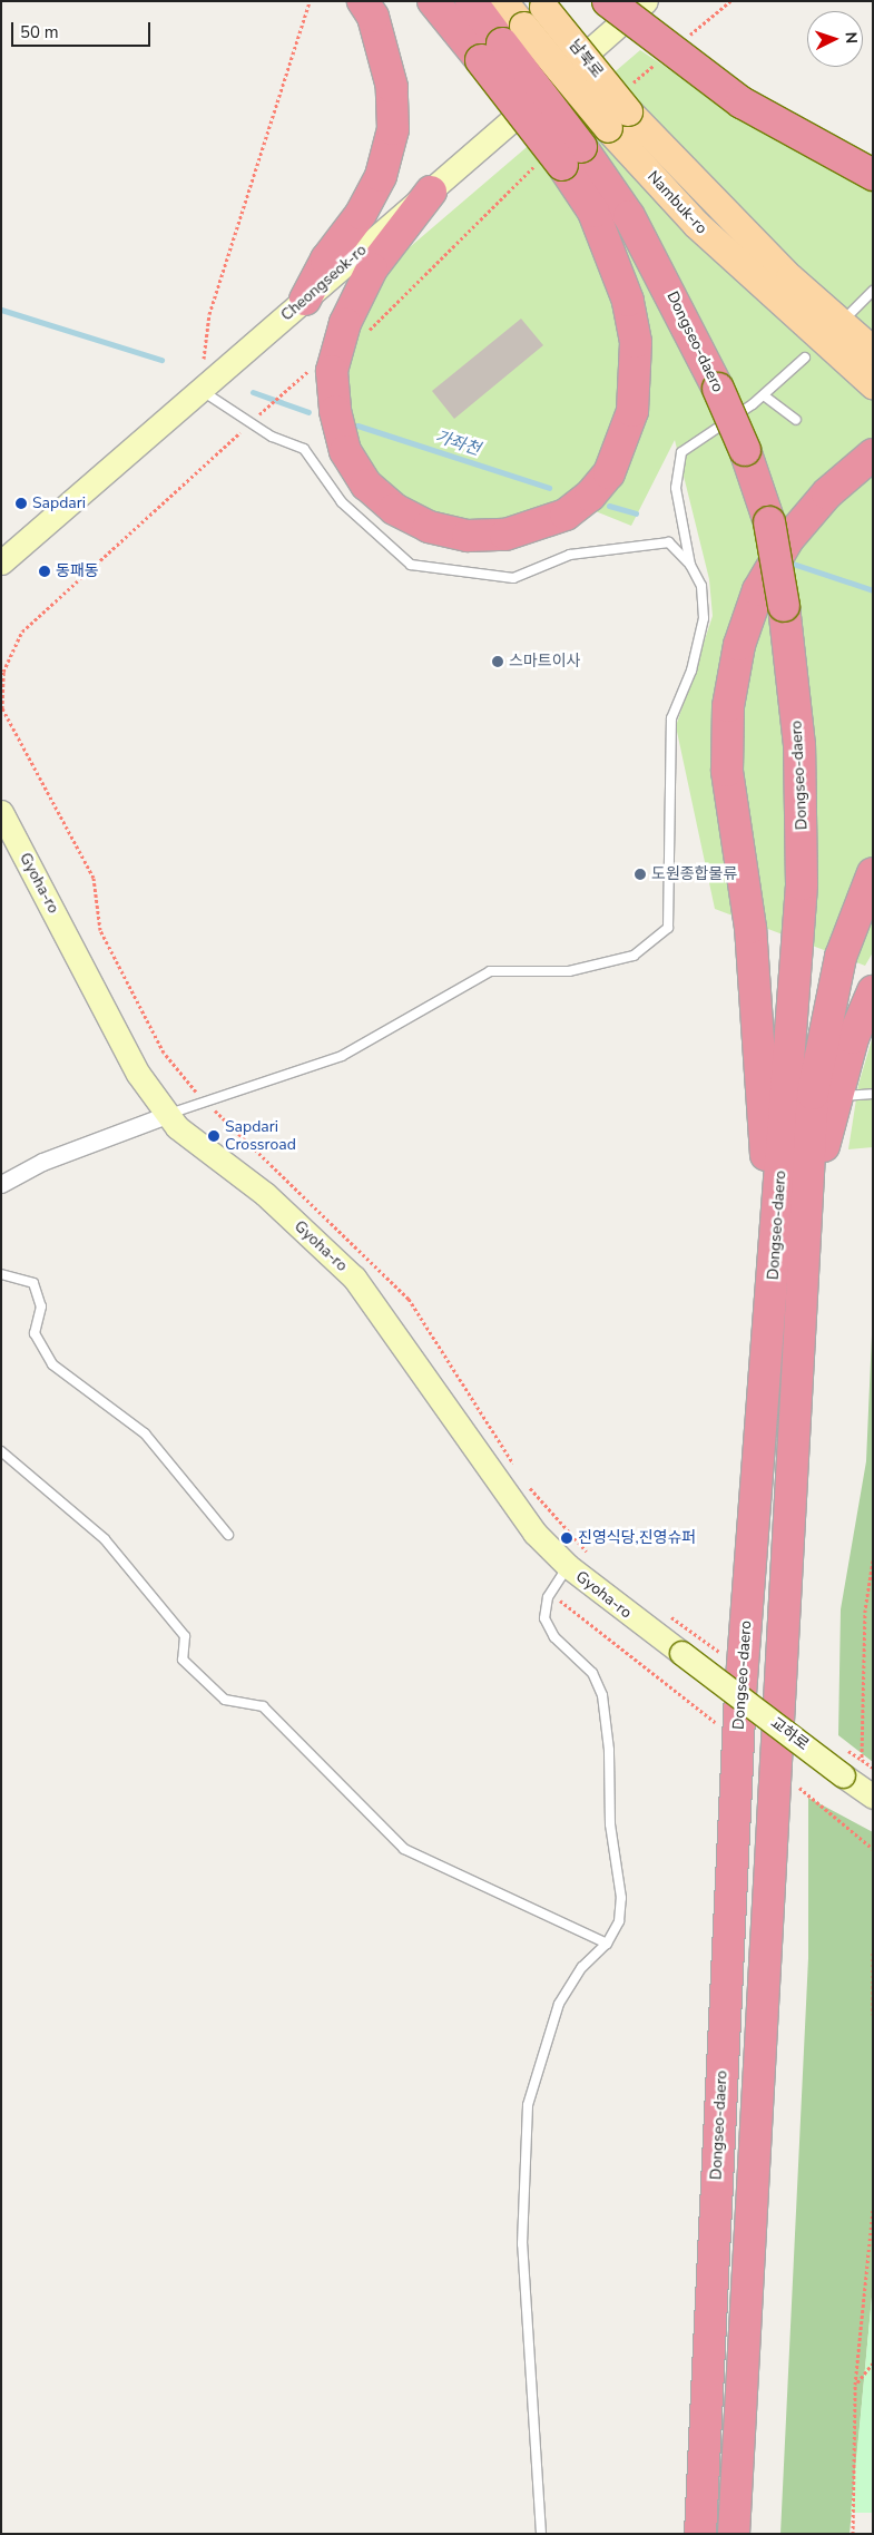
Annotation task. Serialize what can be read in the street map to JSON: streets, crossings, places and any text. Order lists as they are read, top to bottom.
{
  "streets": {
    "highway": ["Dongseo-daero"],
    "main road": ["남북로", "Nambuk-ro"],
    "street": ["Cheongseok-ro", "Gyoha-ro", "교하로"]
  },
  "crossings": [
    ["남북로", "Nambuk-ro"],
    ["Nambuk-ro", "Dongseo-daero"],
    ["Gyoha-ro", "교하로"]
  ],
  "water": ["가좌천"],
  "places": [
    "Sapdari",
    "동패동",
    "스마트이사",
    "도원종합물류",
    "Sapdari Crossroad",
    "진영식당,진영슈퍼"
  ],
  "scale_bar": "50 m",
  "north": "right"
}
